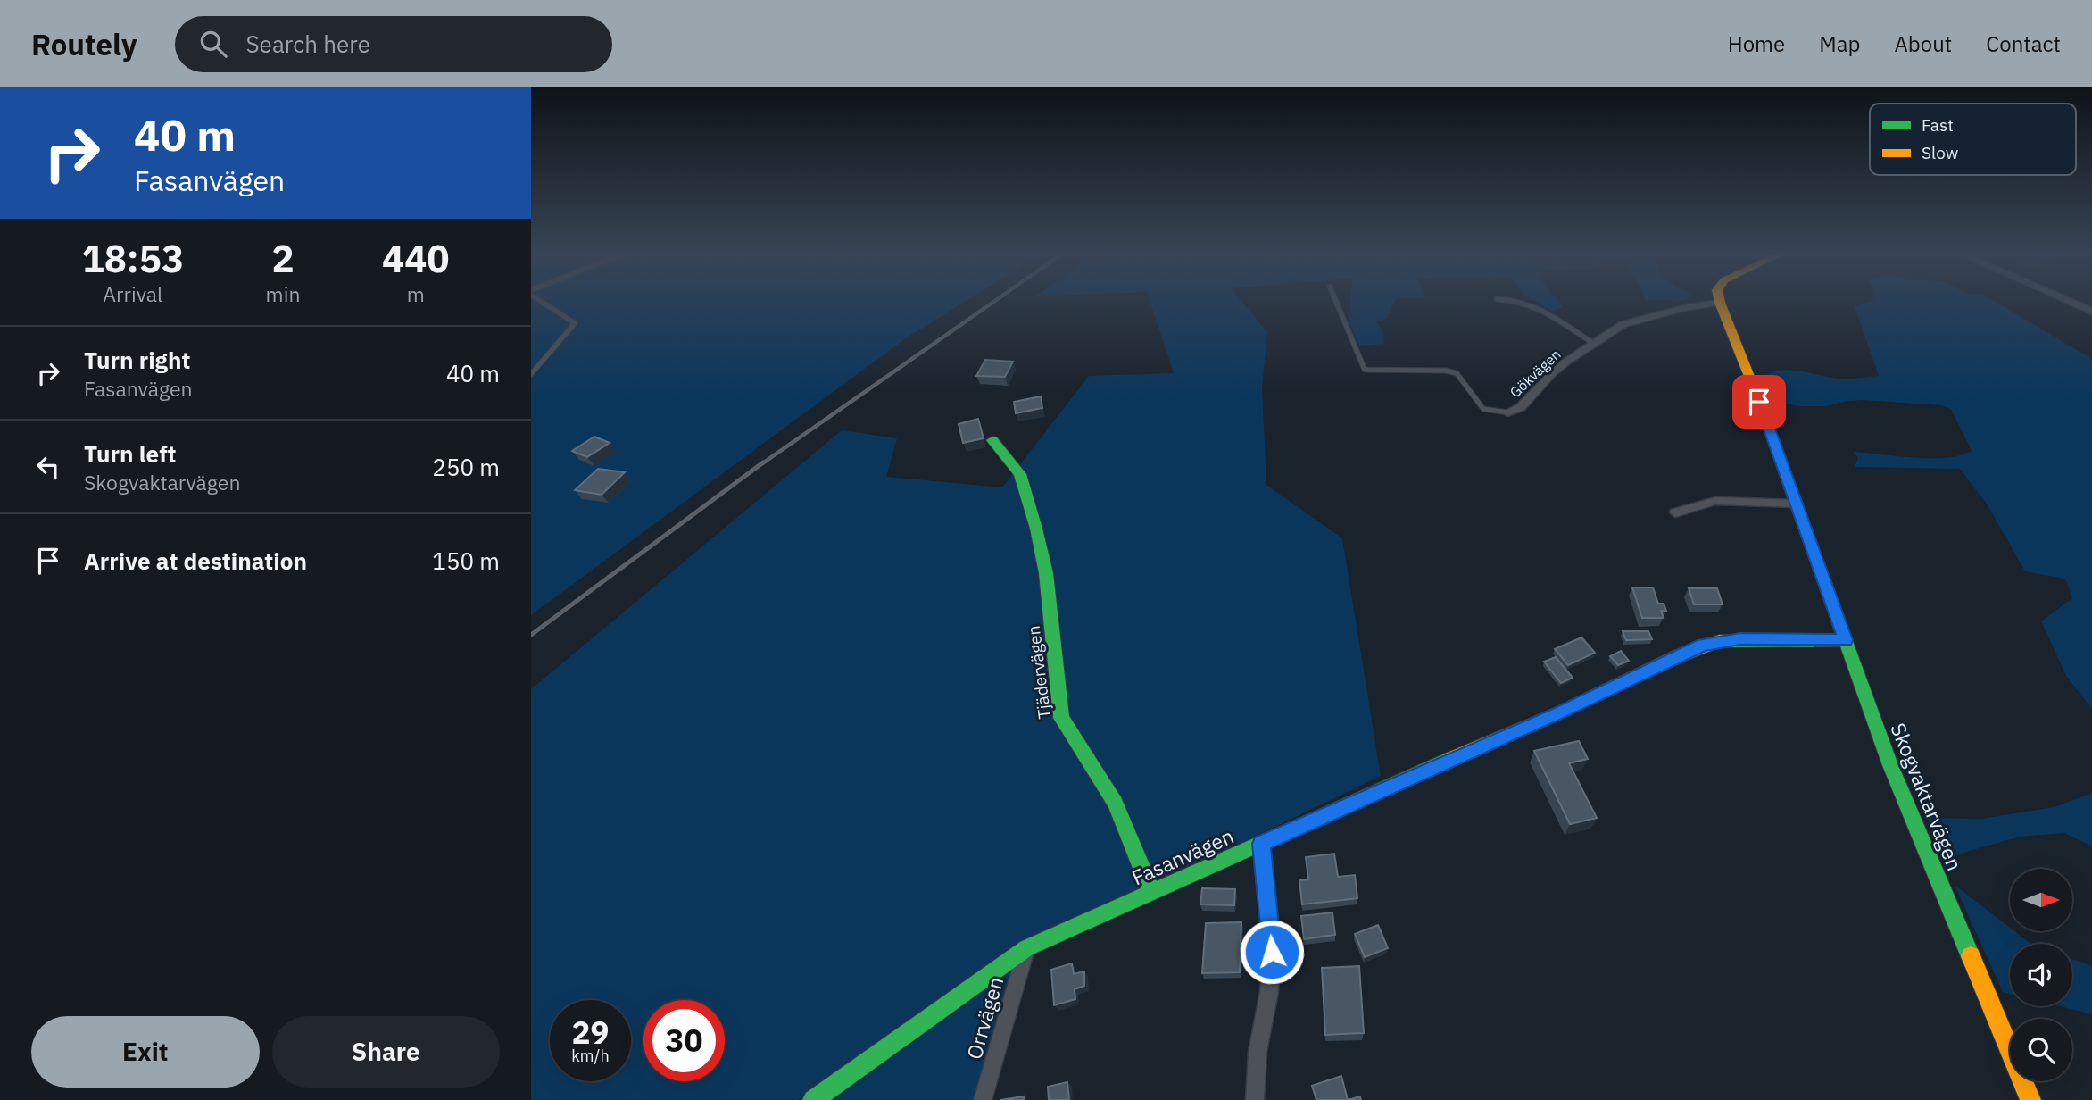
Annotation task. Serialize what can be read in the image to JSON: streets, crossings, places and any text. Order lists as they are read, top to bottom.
{
  "streets": {
    "street": [
      "Gökvägen",
      "Tjädervägen",
      "Skogvaktarvägen",
      "Fasanvägen",
      "Orrvägen"
    ]
  },
  "crossings": [
    ["Gökvägen", "Skogvaktarvägen"],
    ["Tjädervägen", "Fasanvägen"],
    ["Skogvaktarvägen", "Fasanvägen"],
    ["Fasanvägen", "Orrvägen"]
  ],
  "legend": ["Fast", "Slow"],
  "north": "right",
  "page": {
    "header": "Routely",
    "search": "Search here",
    "nav": [
      "Home",
      "Map",
      "About",
      "Contact"
    ],
    "turn": ["40 m", "Fasanvägen"],
    "eta": [
      "18:53",
      "Arrival",
      "2",
      "min",
      "440",
      "m"
    ],
    "list": [
      {
        "name": "Turn right",
        "note": "Fasanvägen",
        "value": "40 m"
      },
      {
        "name": "Turn left",
        "note": "Skogvaktarvägen",
        "value": "250 m"
      },
      {
        "name": "Arrive at destination",
        "value": "150 m"
      }
    ],
    "speed": "29 km/h",
    "limit": "30",
    "buttons": ["Exit", "Share"]
  }
}
